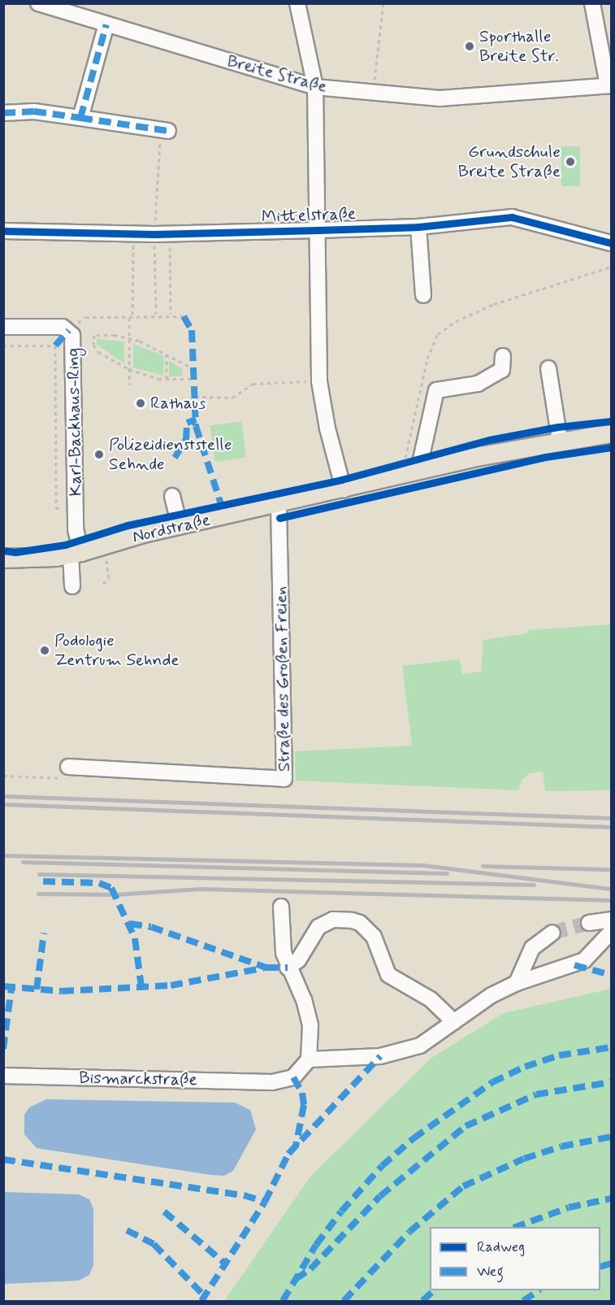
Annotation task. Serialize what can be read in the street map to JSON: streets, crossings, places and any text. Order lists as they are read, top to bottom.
{
  "streets": {
    "main road": ["Nordstraße"],
    "street": [
      "Breite Straße",
      "Mittelstraße",
      "Karl-Backhaus-Ring",
      "Straße des Großen Freien",
      "Bismarckstraße"
    ]
  },
  "crossings": [
    ["Karl-Backhaus-Ring", "Nordstraße"],
    ["Nordstraße", "Straße des Großen Freien"]
  ],
  "places": [
    "Sporthalle Breite Str.",
    "Grundschule Breite Straße",
    "Rathaus",
    "Polizeidienststelle Sehnde",
    "Podologie Zentrum Sehnde"
  ],
  "legend": ["Radweg", "Weg"]
}
